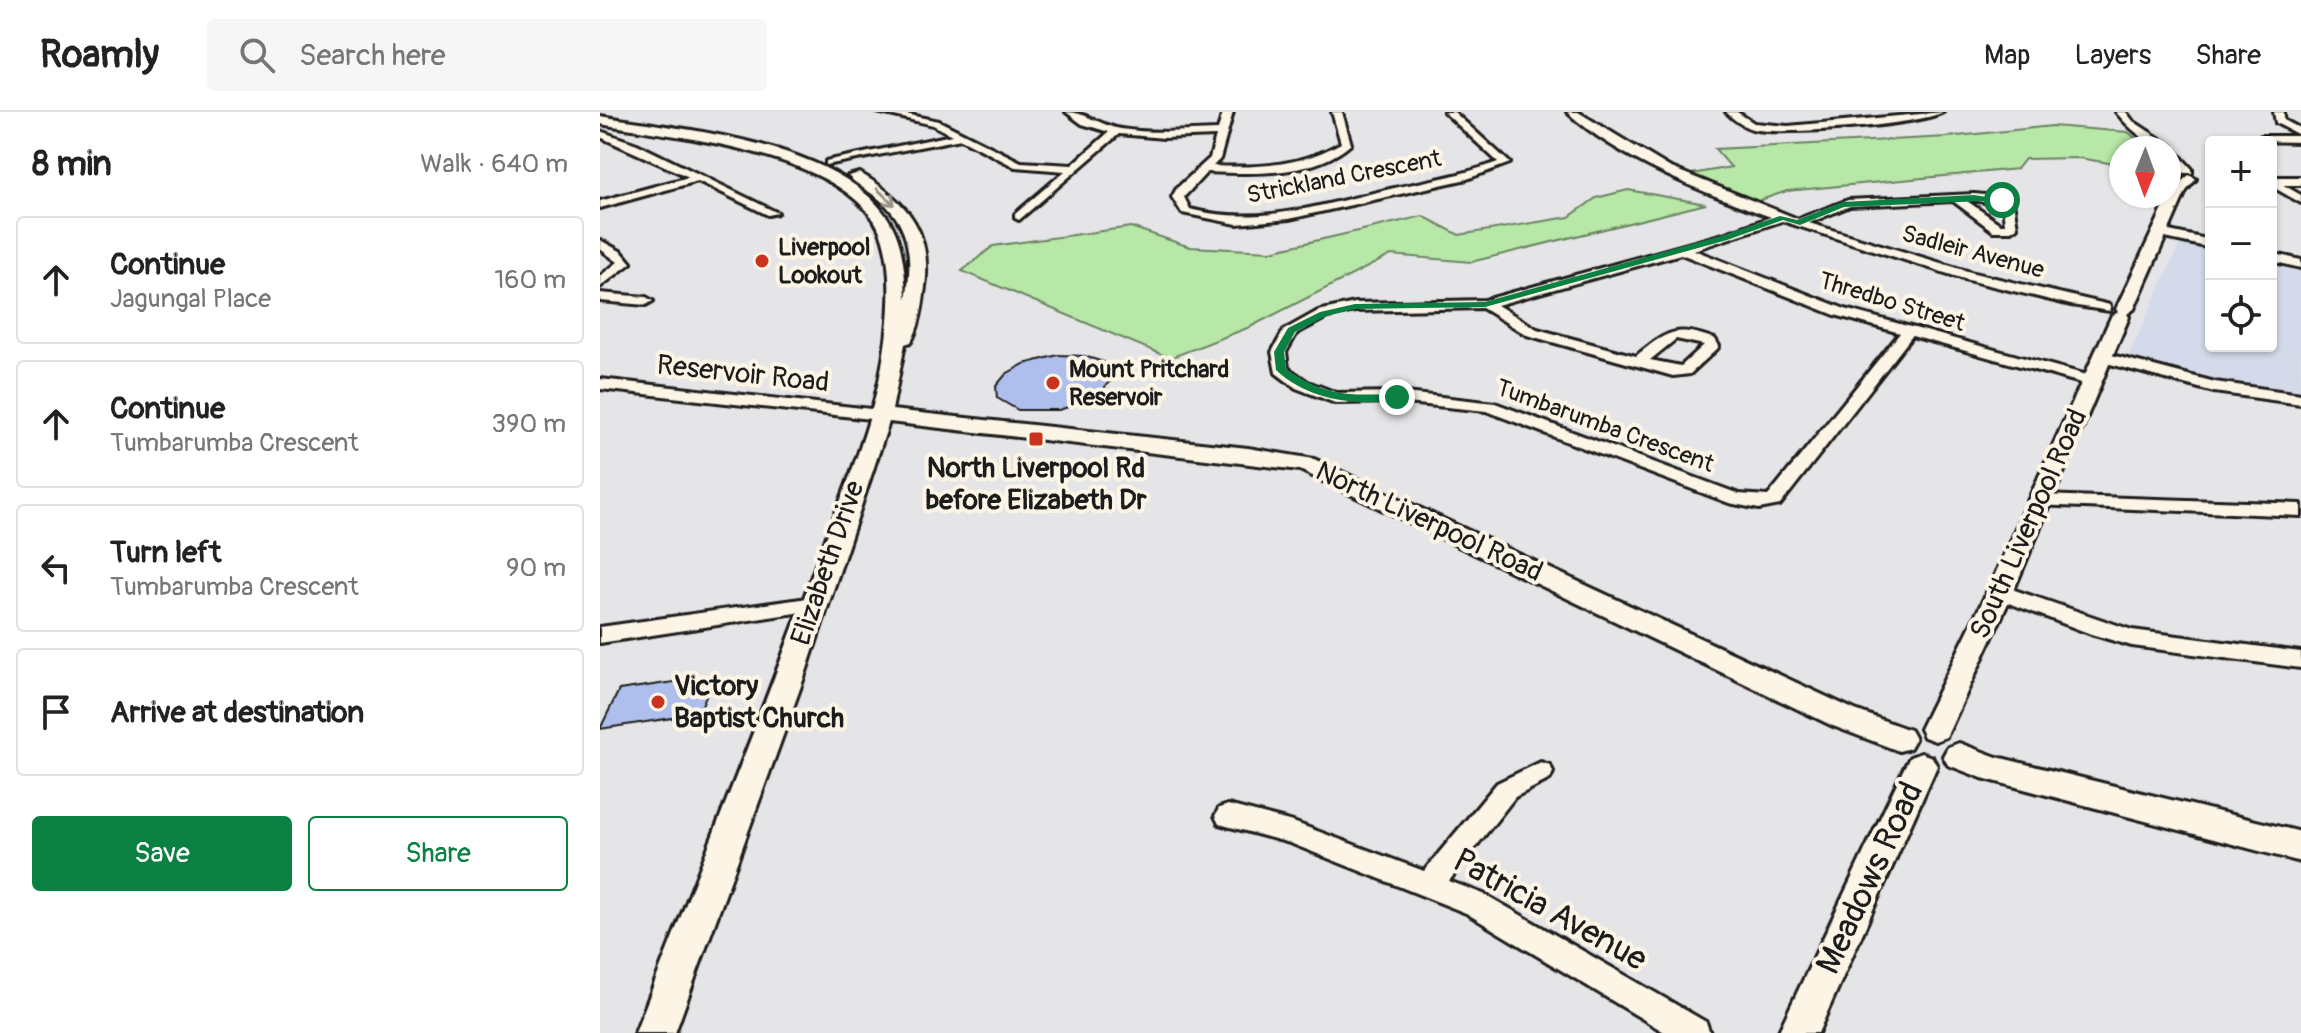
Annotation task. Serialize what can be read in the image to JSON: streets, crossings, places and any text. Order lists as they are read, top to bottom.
{
  "streets": {
    "main road": [
      "North Liverpool Road",
      "South Liverpool Road",
      "Elizabeth Drive",
      "Meadows Road"
    ],
    "street": [
      "Strickland Crescent",
      "Sadleir Avenue",
      "Thredbo Street",
      "Reservoir Road",
      "Tumbarumba Crescent",
      "Patricia Avenue"
    ]
  },
  "crossings": [
    ["Sadleir Avenue", "Tumbarumba Crescent"],
    ["Sadleir Avenue", "South Liverpool Road"],
    ["Thredbo Street", "Tumbarumba Crescent"],
    ["Thredbo Street", "South Liverpool Road"],
    ["Reservoir Road", "North Liverpool Road"],
    ["Reservoir Road", "Elizabeth Drive"],
    ["North Liverpool Road", "South Liverpool Road"],
    ["North Liverpool Road", "Elizabeth Drive"],
    ["North Liverpool Road", "Meadows Road"],
    ["South Liverpool Road", "Meadows Road"]
  ],
  "places": {
    "other": ["Liverpool Lookout", "Mount Pritchard Reservoir", "Victory Baptist Church"],
    "transit": ["North Liverpool Rd before Elizabeth Dr"]
  },
  "north": "bottom",
  "page": {
    "header": "Roamly",
    "search": "Search here",
    "nav": ["Map", "Layers", "Share"],
    "heading": ["8 min", "Walk · 640 m"],
    "map_buttons": ["+", "−"],
    "list": [
      ["Continue", "Jagungal Place", "160 m"],
      ["Continue", "Tumbarumba Crescent", "390 m"],
      ["Turn left", "Tumbarumba Crescent", "90 m"],
      "Arrive at destination"
    ],
    "buttons": ["Save", "Share"]
  }
}
